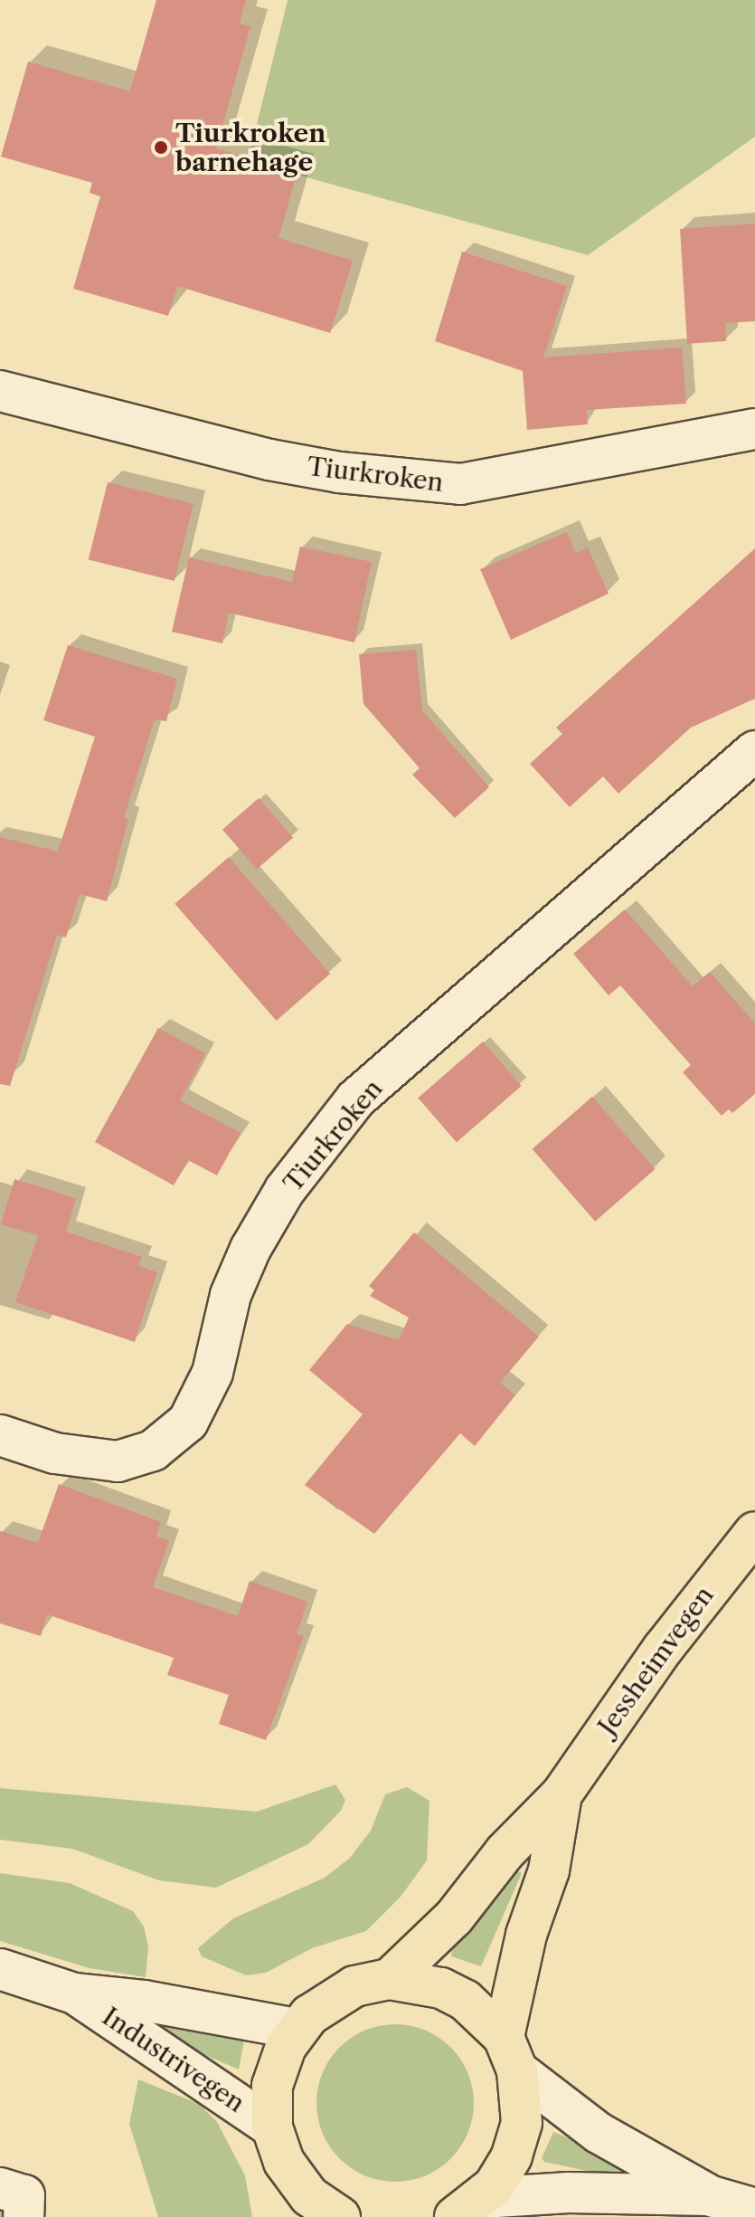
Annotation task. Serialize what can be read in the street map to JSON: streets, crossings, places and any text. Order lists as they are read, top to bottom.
{
  "streets": {
    "main road": ["Jessheimvegen"],
    "street": ["Tiurkroken", "Industrivegen"]
  },
  "places": ["Tiurkroken barnehage"]
}
